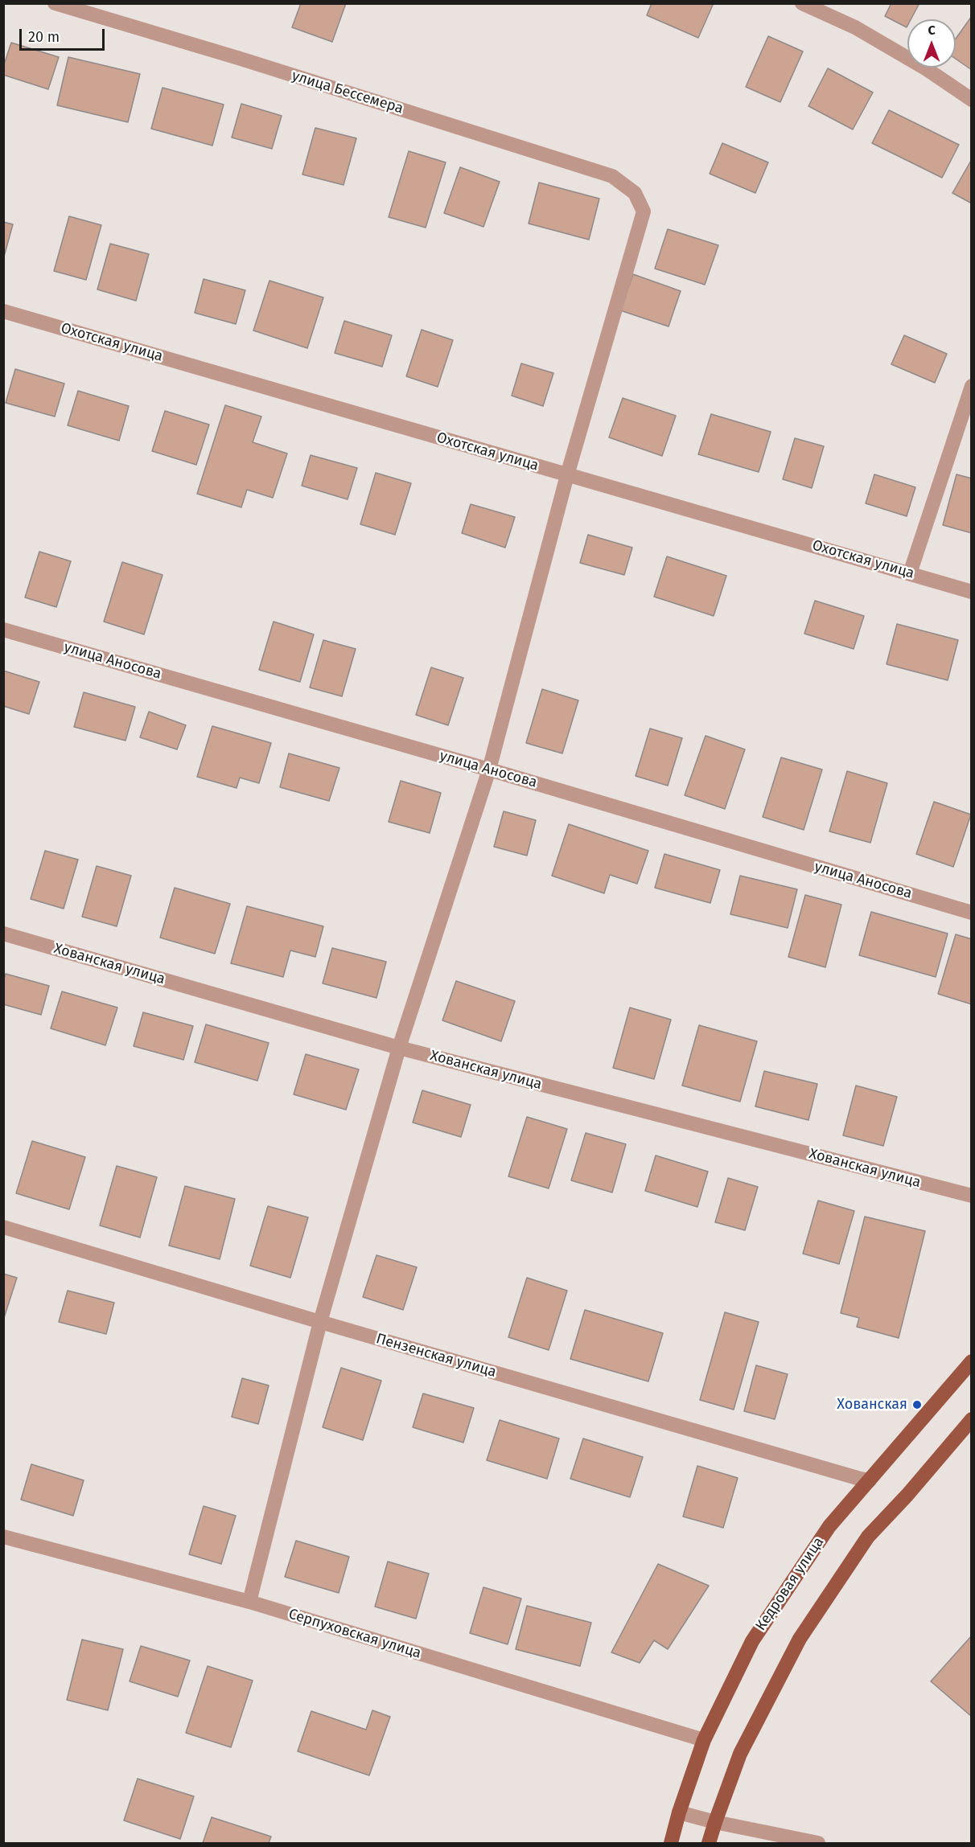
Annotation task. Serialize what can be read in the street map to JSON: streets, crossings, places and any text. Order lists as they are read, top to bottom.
{
  "streets": {
    "main road": ["Кедровая улица"],
    "street": [
      "улица Бессемера",
      "Охотская улица",
      "улица Аносова",
      "Хованская улица",
      "Пензенская улица",
      "Серпуховская улица"
    ]
  },
  "crossings": [
    ["улица Бессемера", "Охотская улица"],
    ["Пензенская улица", "Кедровая улица"],
    ["Кедровая улица", "Серпуховская улица"]
  ],
  "places": ["Хованская"],
  "scale_bar": "20 m",
  "north": "top"
}
